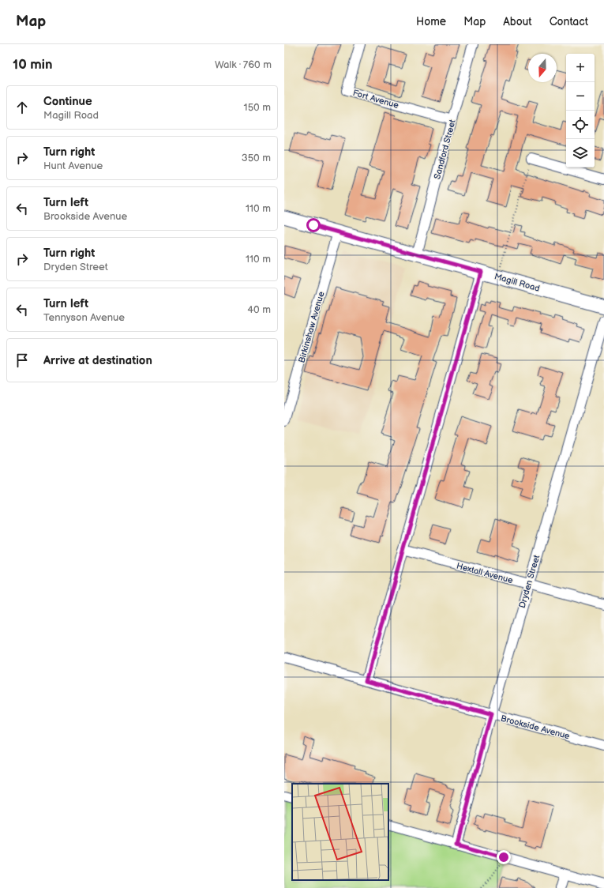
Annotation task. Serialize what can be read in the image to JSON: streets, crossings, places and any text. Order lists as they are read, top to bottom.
{
  "streets": {
    "main road": ["Magill Road"],
    "street": [
      "Fort Avenue",
      "Sandford Street",
      "Birkinshaw Avenue",
      "Hextall Avenue",
      "Dryden Street",
      "Brookside Avenue"
    ]
  },
  "crossings": [
    ["Fort Avenue", "Sandford Street"],
    ["Sandford Street", "Magill Road"],
    ["Magill Road", "Birkinshaw Avenue"],
    ["Hextall Avenue", "Dryden Street"],
    ["Dryden Street", "Brookside Avenue"]
  ],
  "north": "bottom",
  "page": {
    "header": "Map",
    "nav": [
      "Home",
      "Map",
      "About",
      "Contact"
    ],
    "heading": ["10 min", "Walk · 760 m"],
    "map_buttons": ["+", "−"],
    "list": [
      ["Continue", "Magill Road", "150 m"],
      ["Turn right", "Hunt Avenue", "350 m"],
      ["Turn left", "Brookside Avenue", "110 m"],
      ["Turn right", "Dryden Street", "110 m"],
      ["Turn left", "Tennyson Avenue", "40 m"],
      "Arrive at destination"
    ]
  }
}
